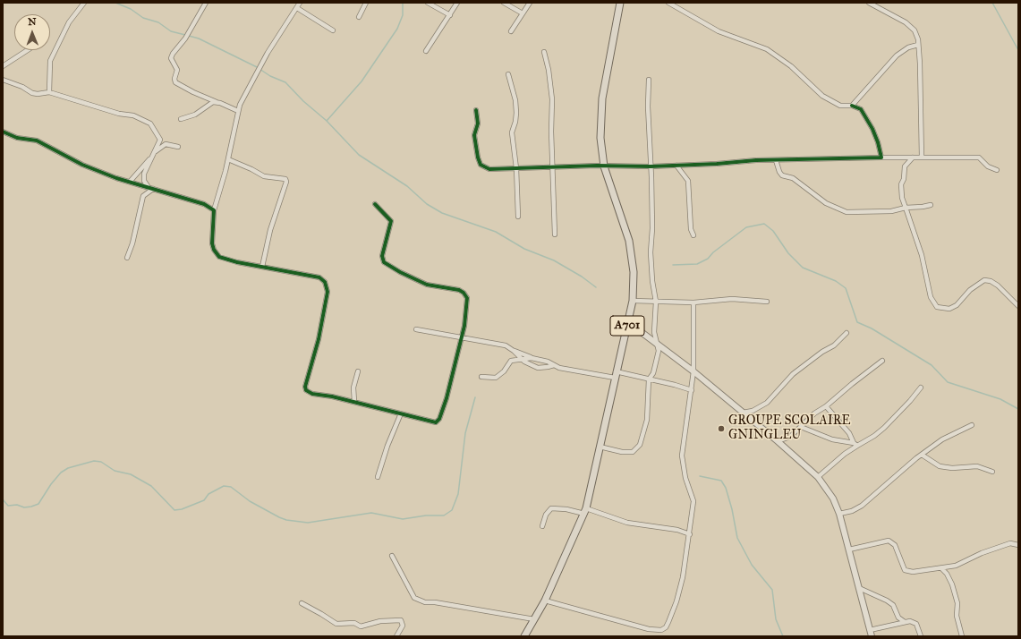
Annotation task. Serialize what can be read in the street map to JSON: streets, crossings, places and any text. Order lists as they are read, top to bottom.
{
  "streets": {
    "main road": ["A701"]
  },
  "places": ["GROUPE SCOLAIRE GNINGLEU"],
  "north": "top"
}
